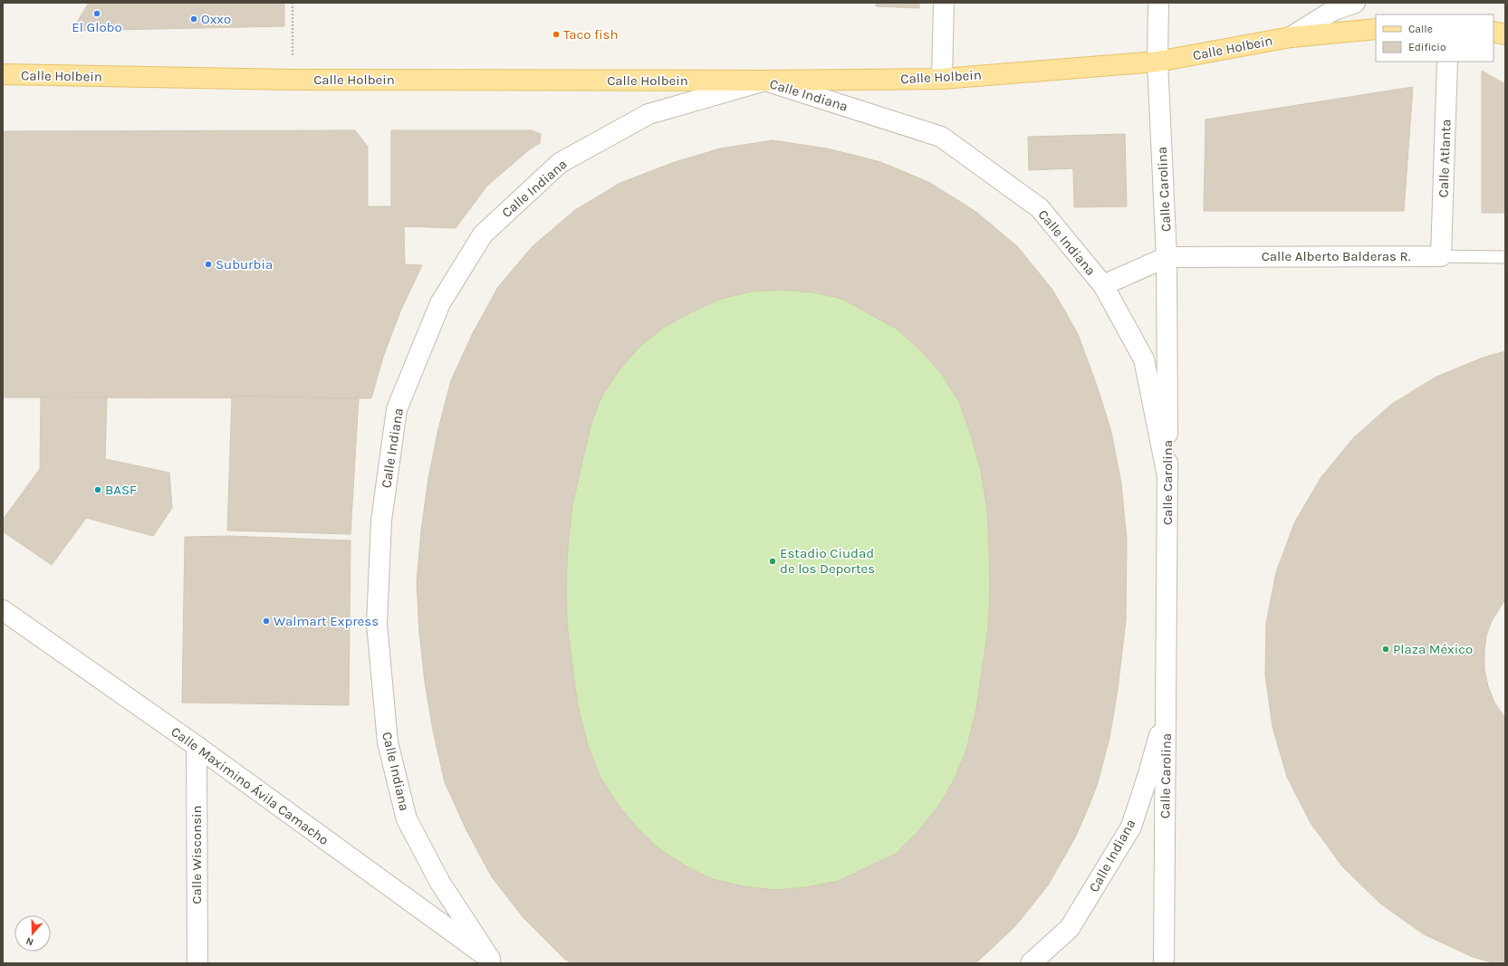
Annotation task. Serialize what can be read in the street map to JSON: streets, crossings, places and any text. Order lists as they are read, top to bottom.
{
  "streets": {
    "main road": ["Calle Holbein"],
    "street": [
      "Calle Indiana",
      "Calle Atlanta",
      "Calle Carolina",
      "Calle Alberto Balderas R.",
      "Calle Maximino Ávila Camacho",
      "Calle Wisconsin"
    ]
  },
  "crossings": [
    ["Calle Holbein", "Calle Indiana"],
    ["Calle Holbein", "Calle Carolina"],
    ["Calle Indiana", "Calle Carolina"],
    ["Calle Indiana", "Calle Maximino Ávila Camacho"],
    ["Calle Atlanta", "Calle Alberto Balderas R."],
    ["Calle Carolina", "Calle Alberto Balderas R."],
    ["Calle Maximino Ávila Camacho", "Calle Wisconsin"]
  ],
  "places": [
    "El Globo",
    "Oxxo",
    "Taco fish",
    "Suburbia",
    "BASF",
    "Estadio Ciudad de los Deportes",
    "Walmart Express",
    "Plaza México"
  ],
  "legend": ["Calle", "Edificio"],
  "north": "bottom"
}
